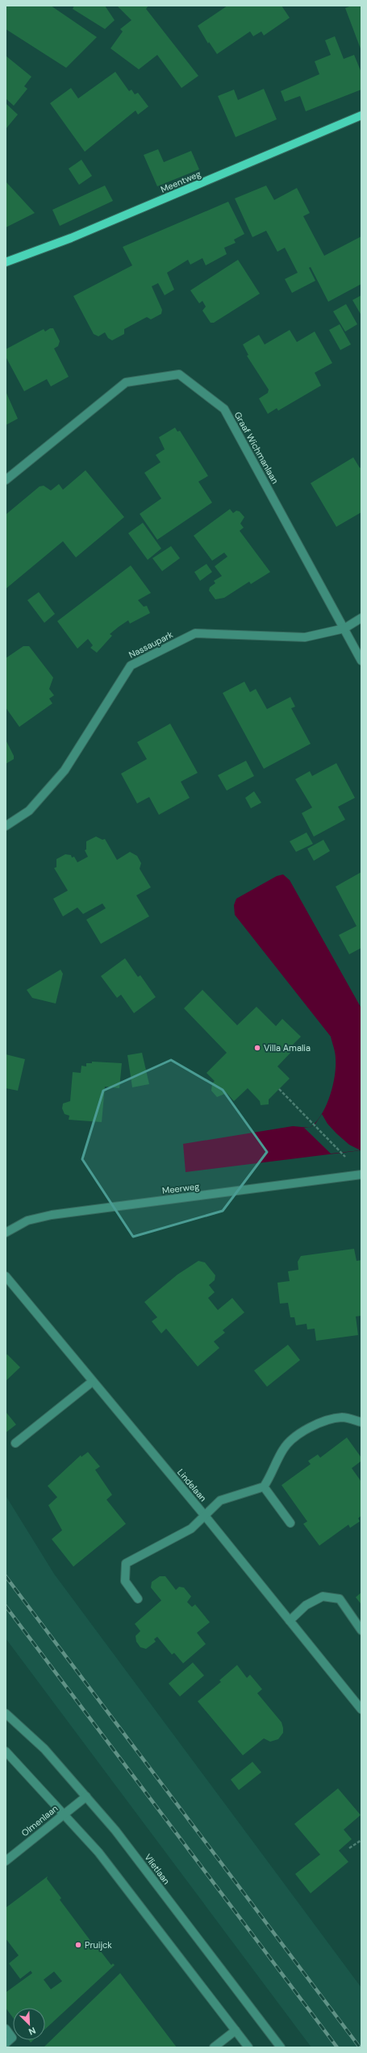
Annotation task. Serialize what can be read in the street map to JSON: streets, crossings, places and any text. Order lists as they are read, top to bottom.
{
  "streets": {
    "main road": ["Meentweg"],
    "street": [
      "Graaf Wichmanlaan",
      "Nassaupark",
      "Meerweg",
      "Lindelaan",
      "Olmenlaan",
      "Vlietlaan"
    ]
  },
  "crossings": [
    ["Graaf Wichmanlaan", "Nassaupark"],
    ["Olmenlaan", "Vlietlaan"]
  ],
  "places": ["Villa Amalia", "Pruijck"],
  "north": "bottom right"
}
